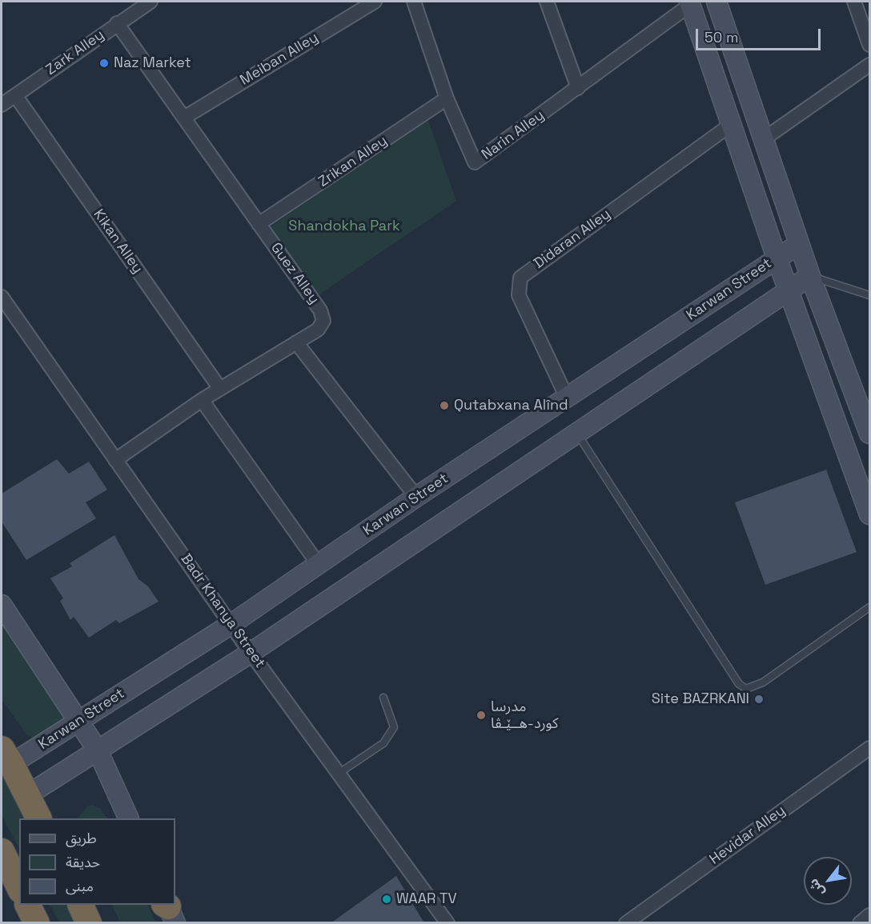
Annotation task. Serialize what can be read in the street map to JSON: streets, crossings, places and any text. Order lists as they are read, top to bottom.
{
  "streets": {
    "main road": ["Karwan Street"],
    "street": [
      "Zark Alley",
      "Meiban Alley",
      "Narin Alley",
      "Zrikan Alley",
      "Didaran Alley",
      "Kikan Alley",
      "Guez Alley",
      "Badr Khanya Street",
      "Hevidar Alley"
    ]
  },
  "crossings": [
    ["Zark Alley", "Kikan Alley"],
    ["Zark Alley", "Guez Alley"],
    ["Meiban Alley", "Guez Alley"],
    ["Narin Alley", "Zrikan Alley"],
    ["Zrikan Alley", "Guez Alley"],
    ["Didaran Alley", "Karwan Street"],
    ["Kikan Alley", "Guez Alley"],
    ["Guez Alley", "Badr Khanya Street"],
    ["Karwan Street", "Badr Khanya Street"]
  ],
  "parks": ["Shandokha Park"],
  "places": [
    "Naz Market",
    "Qutabxana Alînd",
    "Site BAZRKANI",
    "مدرسا كورد-هــێـڤا",
    "WAAR TV"
  ],
  "legend": ["طريق", "حديقة", "مبنى"],
  "scale_bar": "50 m",
  "north": "bottom left"
}
